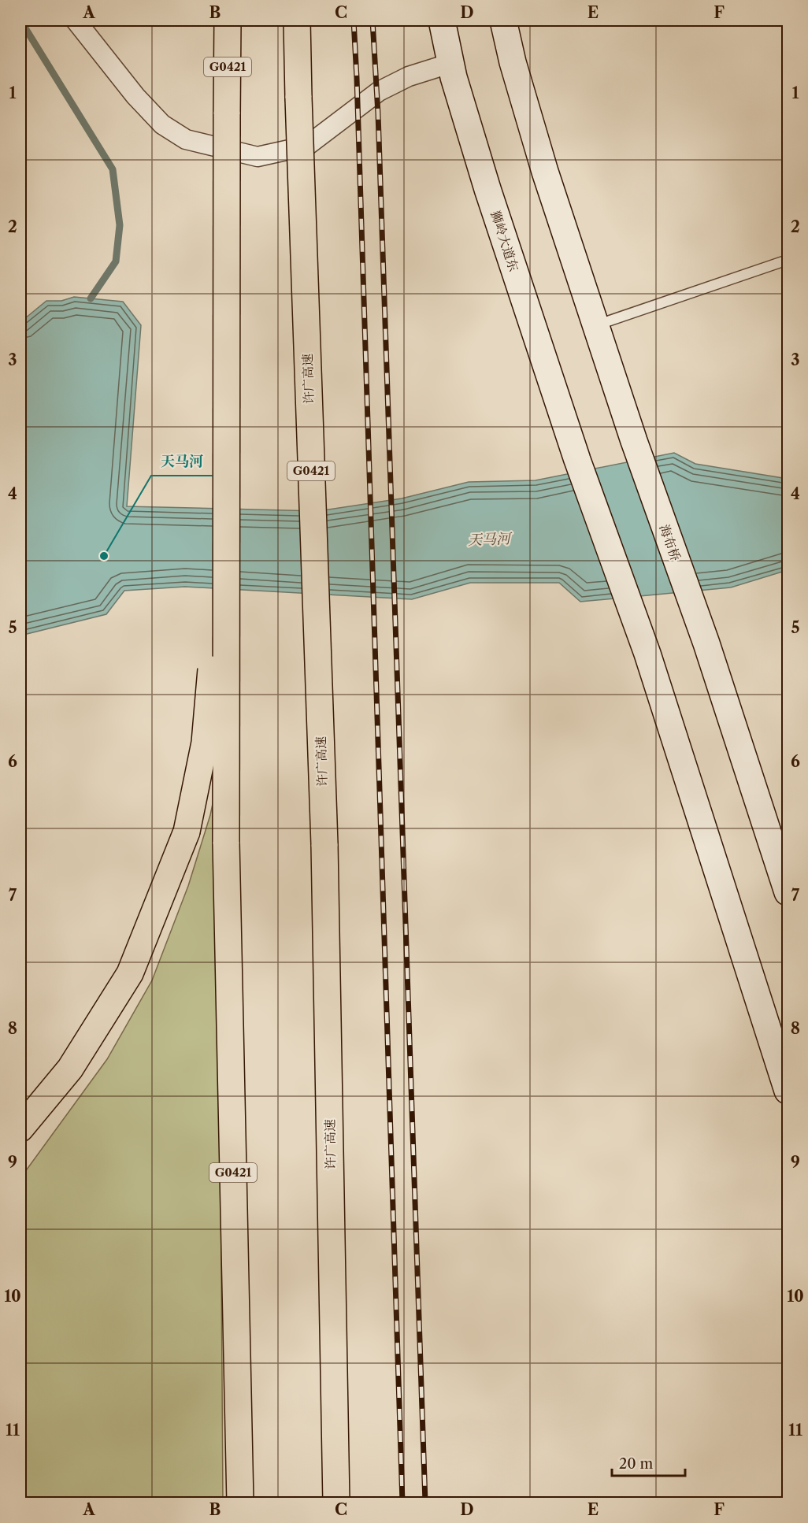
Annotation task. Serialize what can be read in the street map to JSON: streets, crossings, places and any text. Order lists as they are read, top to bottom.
{
  "streets": {
    "highway": ["G0421", "许广高速"],
    "main road": ["狮岭大道东", "海布桥"]
  },
  "water": ["天马河"],
  "places": ["天马河"],
  "scale_bar": "20 m",
  "grid": {
    "columns": [
      "A",
      "B",
      "C",
      "D",
      "E",
      "F"
    ],
    "rows": [
      "1",
      "2",
      "3",
      "4",
      "5",
      "6",
      "7",
      "8",
      "9",
      "10",
      "11"
    ]
  }
}
